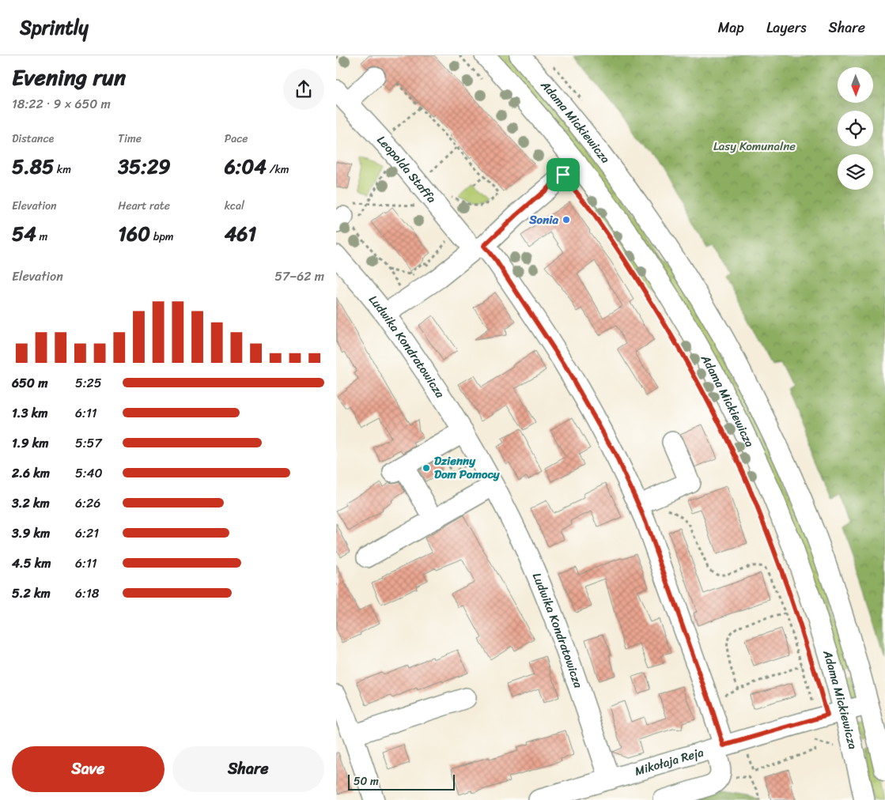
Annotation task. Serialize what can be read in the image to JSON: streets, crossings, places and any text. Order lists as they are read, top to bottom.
{
  "streets": {
    "street": [
      "Adama Mickiewicza",
      "Leopolda Staffa",
      "Ludwika Kondratowicza",
      "Mikołaja Reja"
    ]
  },
  "crossings": [
    ["Adama Mickiewicza", "Mikołaja Reja"],
    ["Leopolda Staffa", "Mikołaja Reja"],
    ["Ludwika Kondratowicza", "Mikołaja Reja"]
  ],
  "parks": ["Lasy Komunalne"],
  "places": ["Sonia", "Dzienny Dom Pomocy"],
  "scale_bar": "50 m",
  "north": "bottom",
  "page": {
    "header": "Sprintly",
    "nav": ["Map", "Layers", "Share"],
    "heading": ["Evening run", "18:22 · 9 × 650 m"],
    "stats": [
      ["Distance", "5.85 km"],
      ["Time", "35:29"],
      ["Pace", "6:04 /km"],
      ["Elevation", "54 m"],
      ["Heart rate", "160 bpm"],
      ["kcal", "461"]
    ],
    "chart": ["Elevation", "57–62 m"],
    "list": [
      {
        "name": "650 m",
        "note": "5:25"
      },
      {
        "name": "1.3 km",
        "note": "6:11"
      },
      {
        "name": "1.9 km",
        "note": "5:57"
      },
      {
        "name": "2.6 km",
        "note": "5:40"
      },
      {
        "name": "3.2 km",
        "note": "6:26"
      },
      {
        "name": "3.9 km",
        "note": "6:21"
      },
      {
        "name": "4.5 km",
        "note": "6:11"
      },
      {
        "name": "5.2 km",
        "note": "6:18"
      }
    ],
    "buttons": ["Save", "Share"],
    "scale": "50 m"
  }
}
